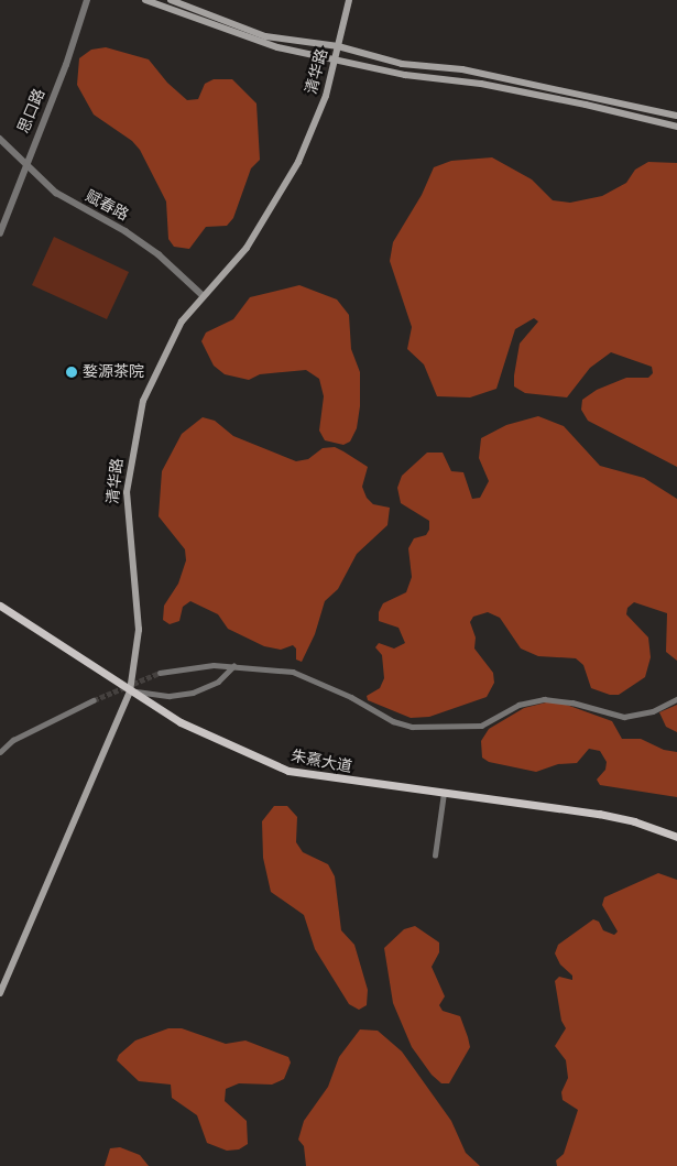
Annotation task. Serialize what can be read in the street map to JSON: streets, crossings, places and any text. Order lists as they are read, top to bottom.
{
  "streets": {
    "main road": ["清华路", "朱熹大道"],
    "street": ["思口路", "赋春路"]
  },
  "crossings": [
    ["清华路", "赋春路"],
    ["清华路", "朱熹大道"],
    ["思口路", "赋春路"]
  ],
  "places": ["婺源茶院"]
}
